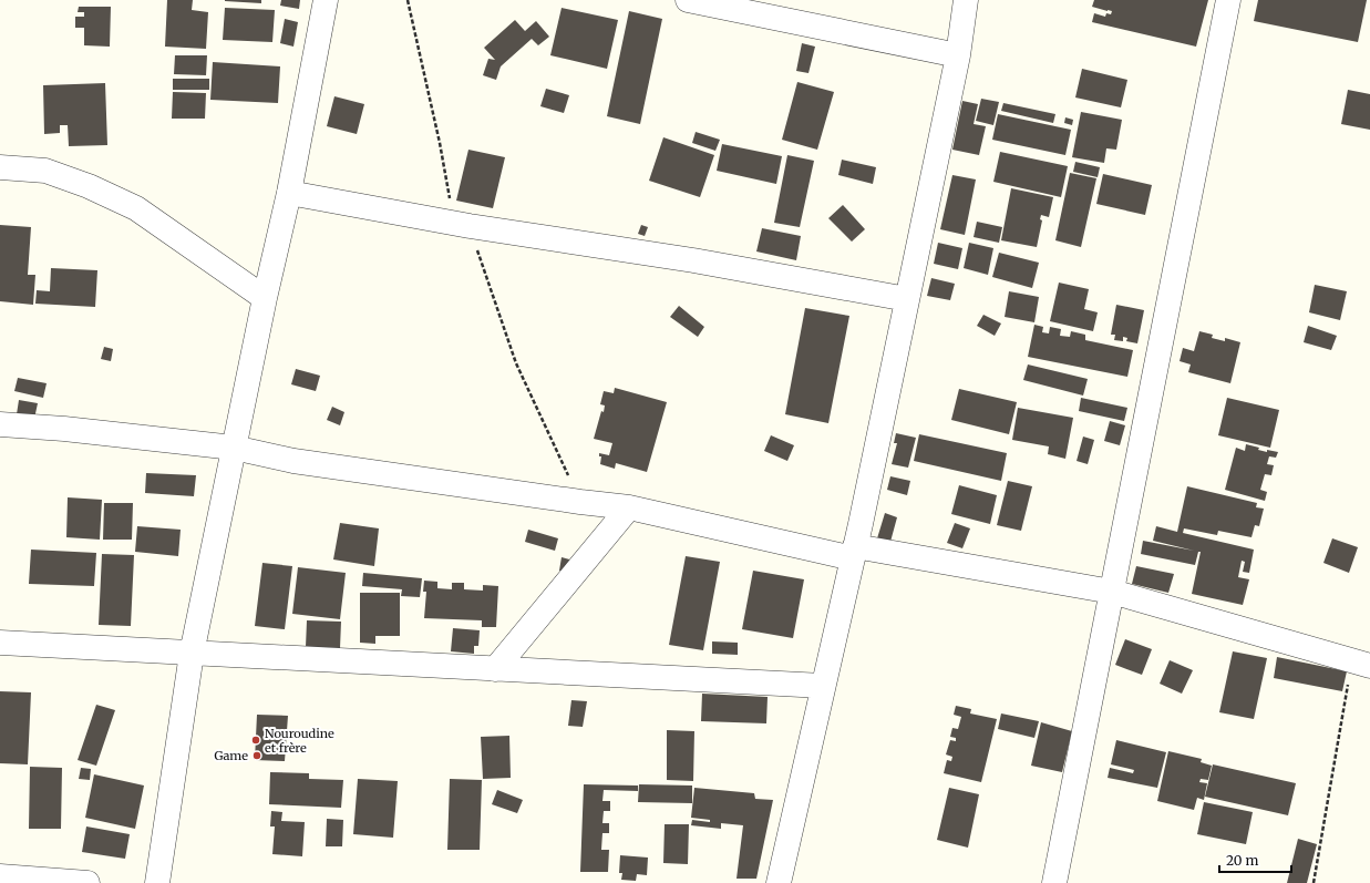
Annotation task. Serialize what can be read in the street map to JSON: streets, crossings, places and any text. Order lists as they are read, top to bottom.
{
  "places": ["Nouroudine et frère", "Game"],
  "scale_bar": "20 m"
}
